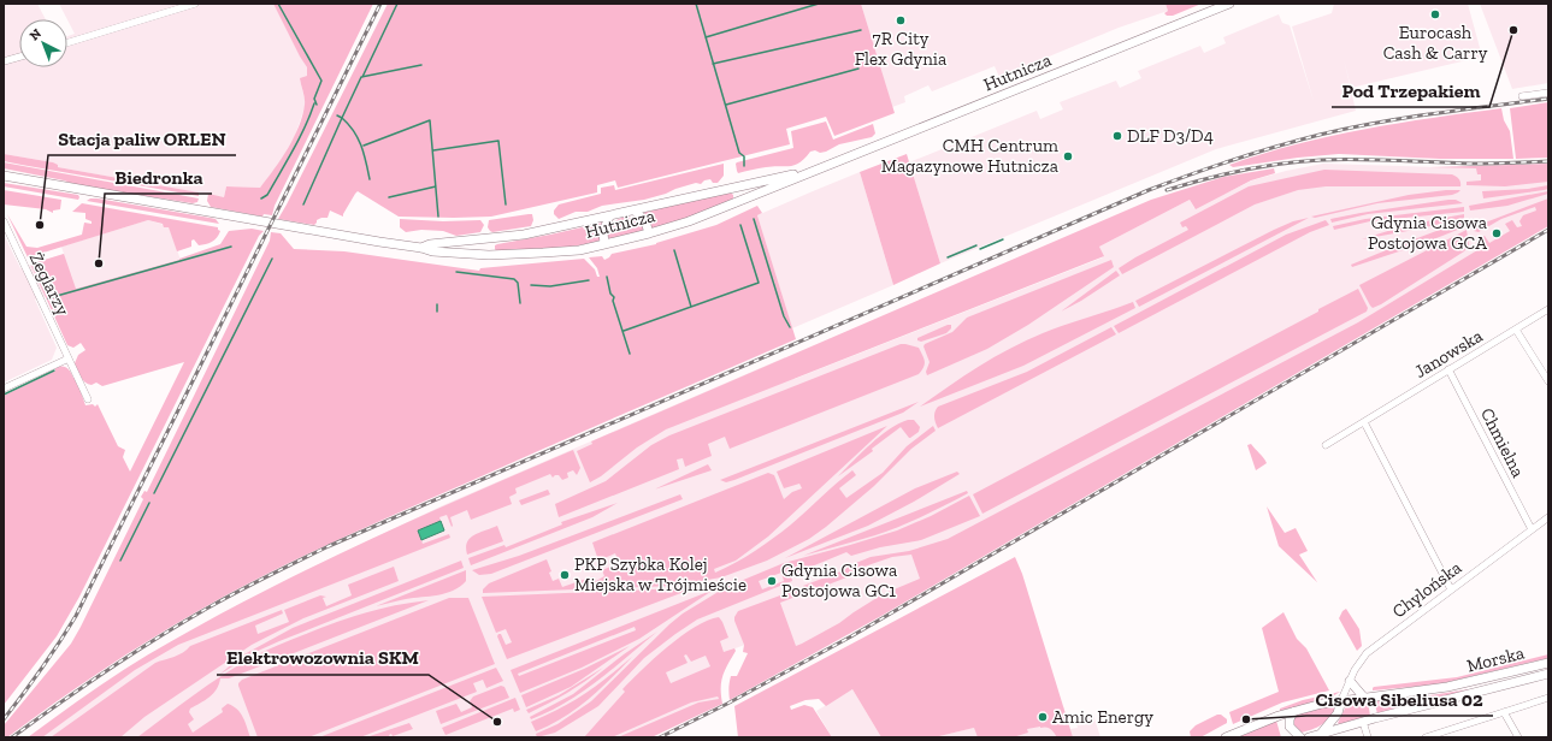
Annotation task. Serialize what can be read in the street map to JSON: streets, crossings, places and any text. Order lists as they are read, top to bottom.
{
  "streets": {
    "main road": ["Hutnicza", "Morska"],
    "street": [
      "Żeglarzy",
      "Janowska",
      "Chmielna",
      "Chylońska"
    ]
  },
  "crossings": [
    ["Janowska", "Chmielna"],
    ["Chmielna", "Chylońska"],
    ["Chylońska", "Morska"]
  ],
  "places": [
    "Eurocash Cash & Carry",
    "7R City Flex Gdynia",
    "Pod Trzepakiem",
    "DLF D3/D4",
    "CMH Centrum Magazynowe Hutnicza",
    "Stacja paliw ORLEN",
    "Gdynia Cisowa Postojowa GCA",
    "Biedronka",
    "PKP Szybka Kolej Miejska w Trójmieście",
    "Gdynia Cisowa Postojowa GC1",
    "Amic Energy",
    "Cisowa Sibeliusa 02",
    "Elektrowozownia SKM"
  ],
  "north": "top left"
}
